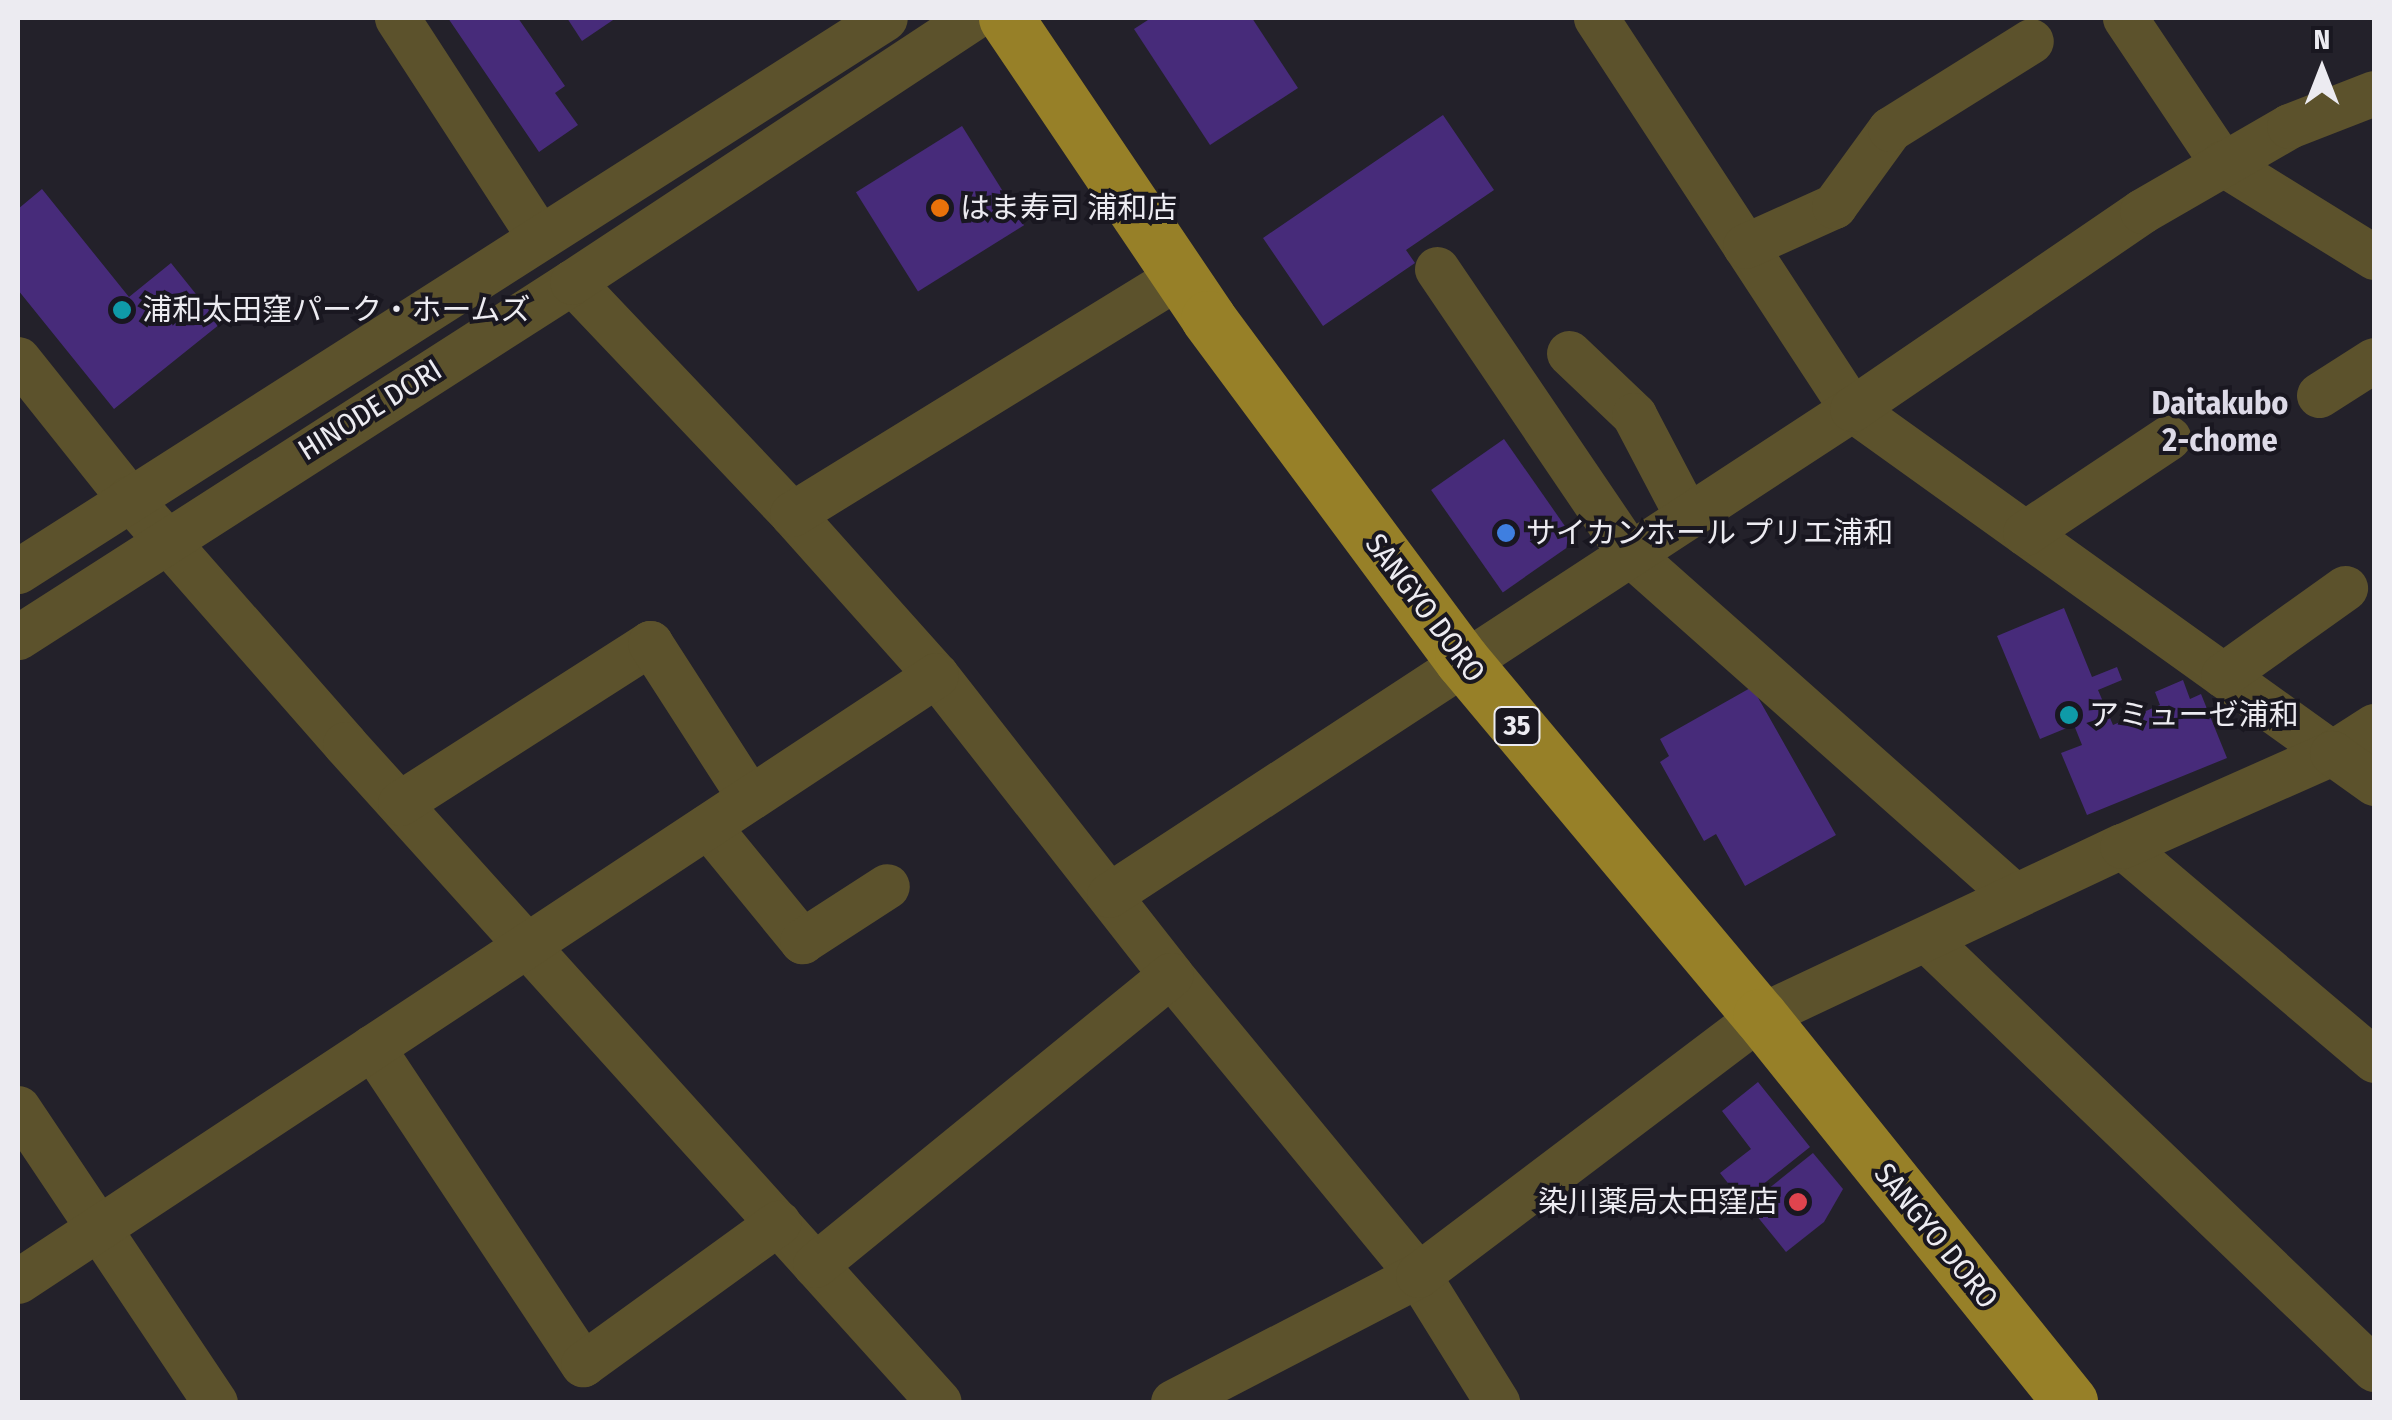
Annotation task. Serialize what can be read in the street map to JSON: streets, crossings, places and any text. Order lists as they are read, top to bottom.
{
  "streets": {
    "main road": ["SANGYO DORO", "35"],
    "street": ["HINODE DORI"]
  },
  "districts": ["Daitakubo 2-chome"],
  "places": [
    "はま寿司 浦和店",
    "浦和太田窪パーク・ホームズ",
    "サイカンホール プリエ浦和",
    "アミューゼ浦和",
    "染川薬局太田窪店"
  ],
  "north": "top"
}
